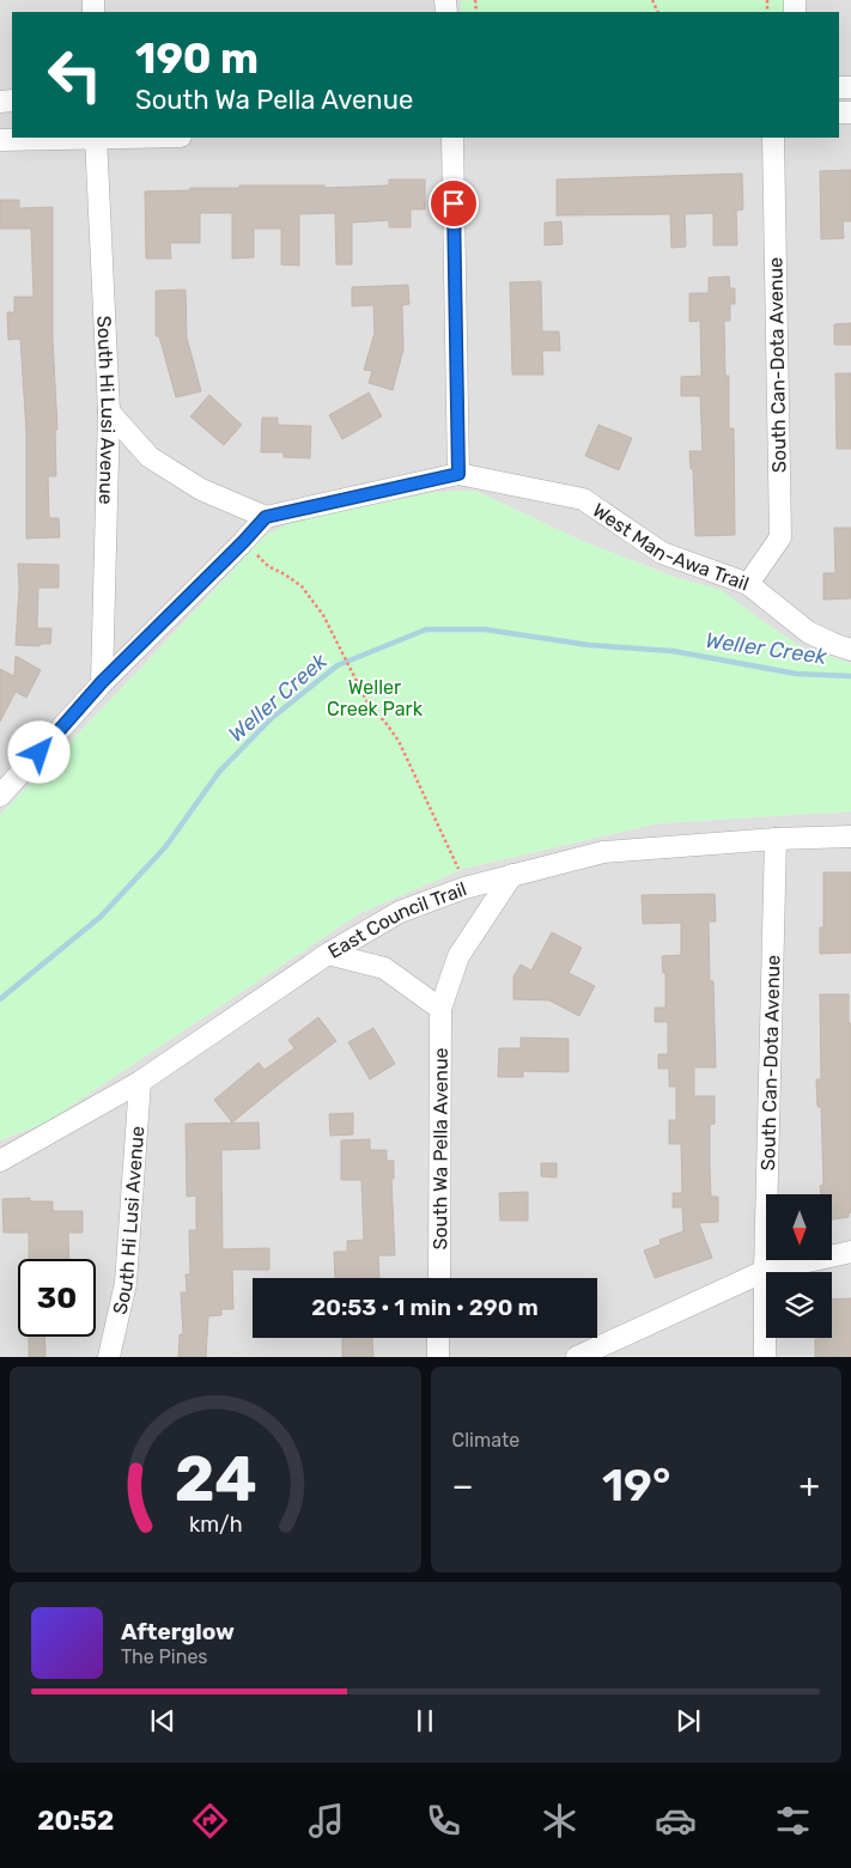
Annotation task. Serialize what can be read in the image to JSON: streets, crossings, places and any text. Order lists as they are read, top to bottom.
{
  "streets": {
    "street": [
      "South Can-Dota Avenue",
      "South Hi Lusi Avenue",
      "West Man-Awa Trail",
      "East Council Trail",
      "South Wa Pella Avenue"
    ]
  },
  "crossings": [
    ["South Can-Dota Avenue", "West Man-Awa Trail"],
    ["South Can-Dota Avenue", "East Council Trail"],
    ["South Hi Lusi Avenue", "East Council Trail"],
    ["East Council Trail", "South Wa Pella Avenue"]
  ],
  "water": ["Weller Creek"],
  "parks": ["Weller Creek Park"],
  "north": "bottom",
  "page": {
    "turn": ["190 m", "South Wa Pella Avenue"],
    "limit": "30",
    "trip": "20:53 · 1 min · 290 m",
    "tile": "Climate",
    "heat": ["−", "19°", "+"],
    "song": ["Afterglow", "The Pines"],
    "tabs": "20:52",
    "gauge": ["24", "km/h"]
  }
}
